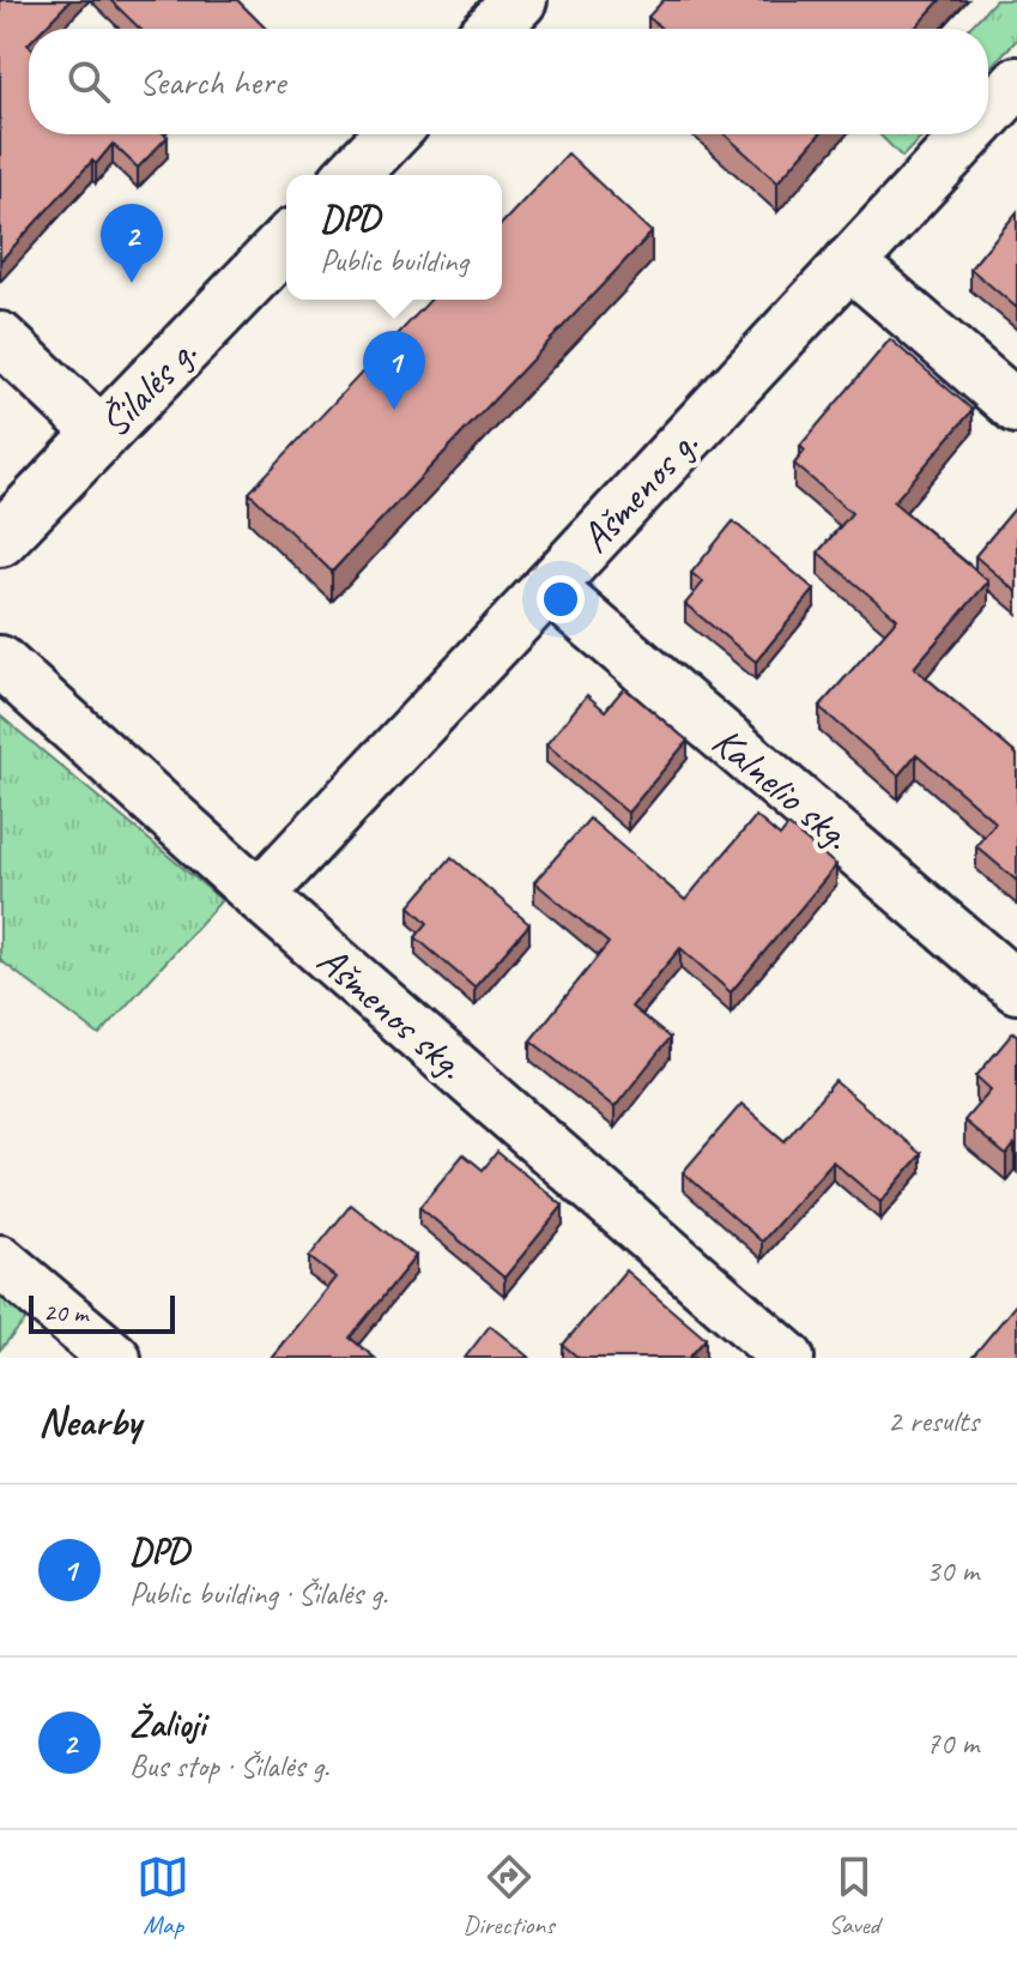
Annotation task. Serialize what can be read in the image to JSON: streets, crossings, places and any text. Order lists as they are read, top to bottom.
{
  "streets": {
    "main road": ["Šilalės g."],
    "street": ["Ašmenos g.", "Kalnelio skg.", "Ašmenos skg."]
  },
  "crossings": [
    ["Ašmenos g.", "Kalnelio skg."],
    ["Ašmenos g.", "Ašmenos skg."]
  ],
  "scale_bar": "20 m",
  "page": {
    "search": "Search here",
    "popup": ["DPD", "Public building"],
    "pins": ["2", "1"],
    "scale": "20 m",
    "heading": ["Nearby", "2 results"],
    "list": [
      {
        "mark": "1",
        "name": "DPD",
        "note": "Public building · Šilalės g.",
        "value": "30 m"
      },
      {
        "mark": "2",
        "name": "Žalioji",
        "note": "Bus stop · Šilalės g.",
        "value": "70 m"
      }
    ],
    "nav": ["Map", "Directions", "Saved"]
  }
}
